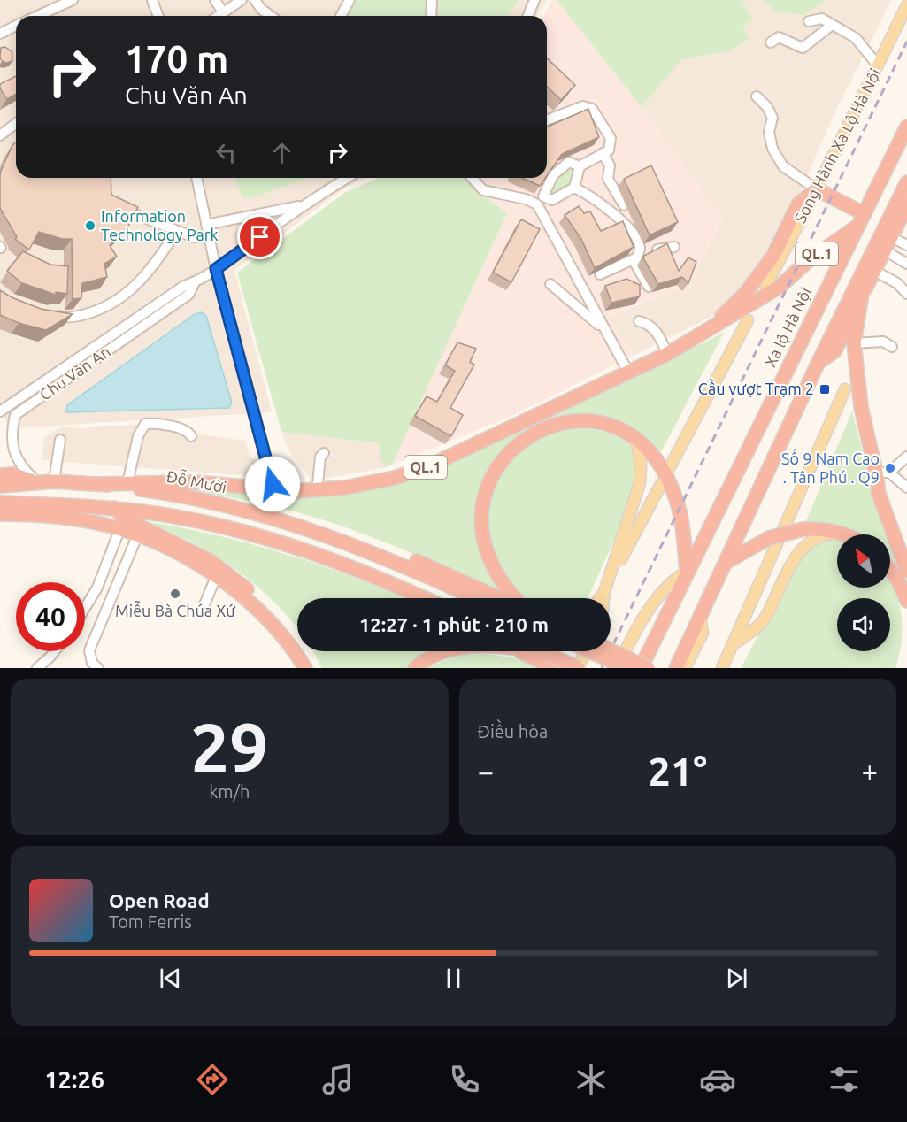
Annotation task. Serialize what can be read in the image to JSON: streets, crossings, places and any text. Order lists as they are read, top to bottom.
{
  "streets": {
    "highway": ["QL.1", "Xa lộ Hà Nội", "Đỗ Mười"],
    "main road": ["Song Hành Xa Lộ Hà Nội"],
    "street": ["Chu Văn An"]
  },
  "crossings": [
    ["QL.1", "Xa lộ Hà Nội"],
    ["QL.1", "Đỗ Mười"]
  ],
  "places": {
    "other": ["Information Technology Park", "Số 9 Nam Cao . Tân Phú . Q9", "Miễu Bà Chúa Xứ"],
    "transit": ["Cầu vượt Trạm 2"]
  },
  "north": "top left",
  "page": {
    "turn": ["170 m", "Chu Văn An"],
    "limit": "40",
    "trip": "12:27 · 1 phút · 210 m",
    "tile": [
      ["29", "km/h"],
      "Điều hòa"
    ],
    "heat": ["−", "21°", "+"],
    "song": ["Open Road", "Tom Ferris"],
    "tabs": "12:26"
  }
}
